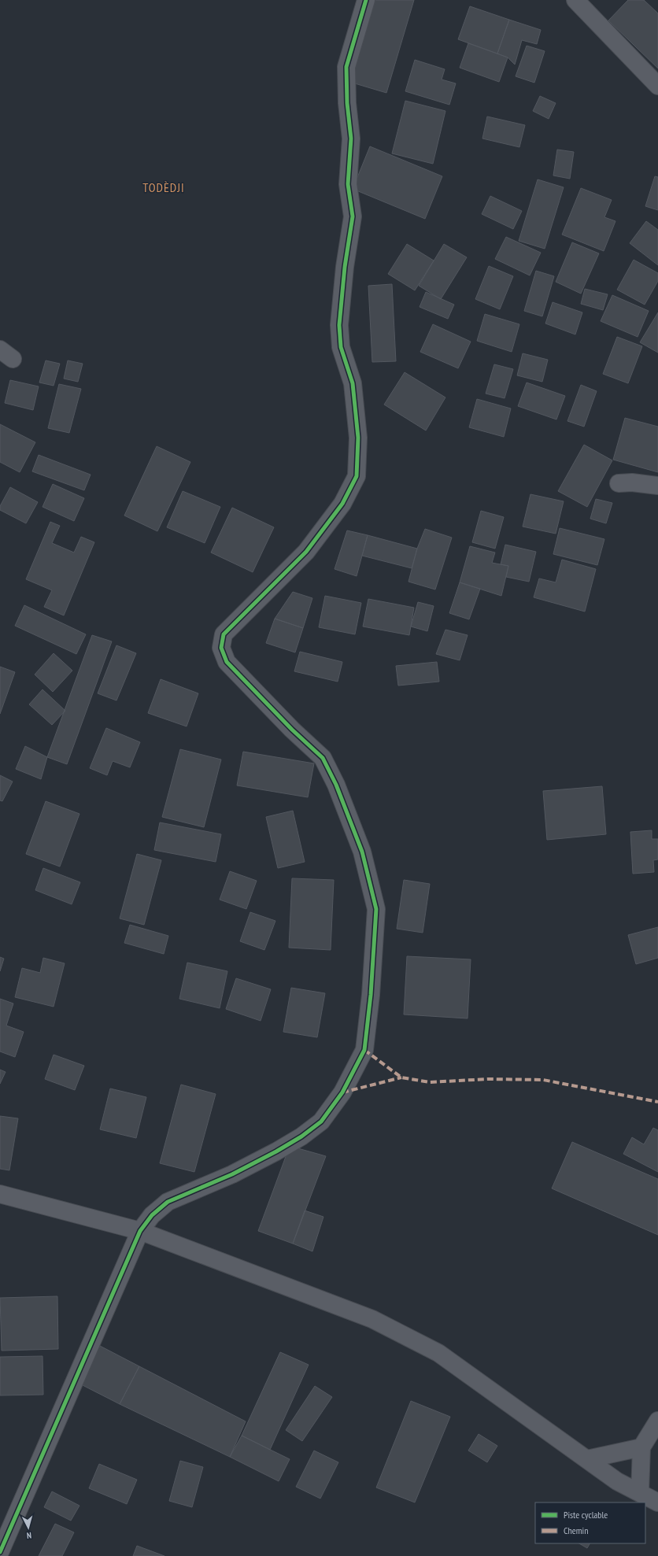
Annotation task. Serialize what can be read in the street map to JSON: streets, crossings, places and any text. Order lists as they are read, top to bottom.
{
  "districts": ["TODÈDJI"],
  "legend": ["Piste cyclable", "Chemin"],
  "north": "bottom"
}
